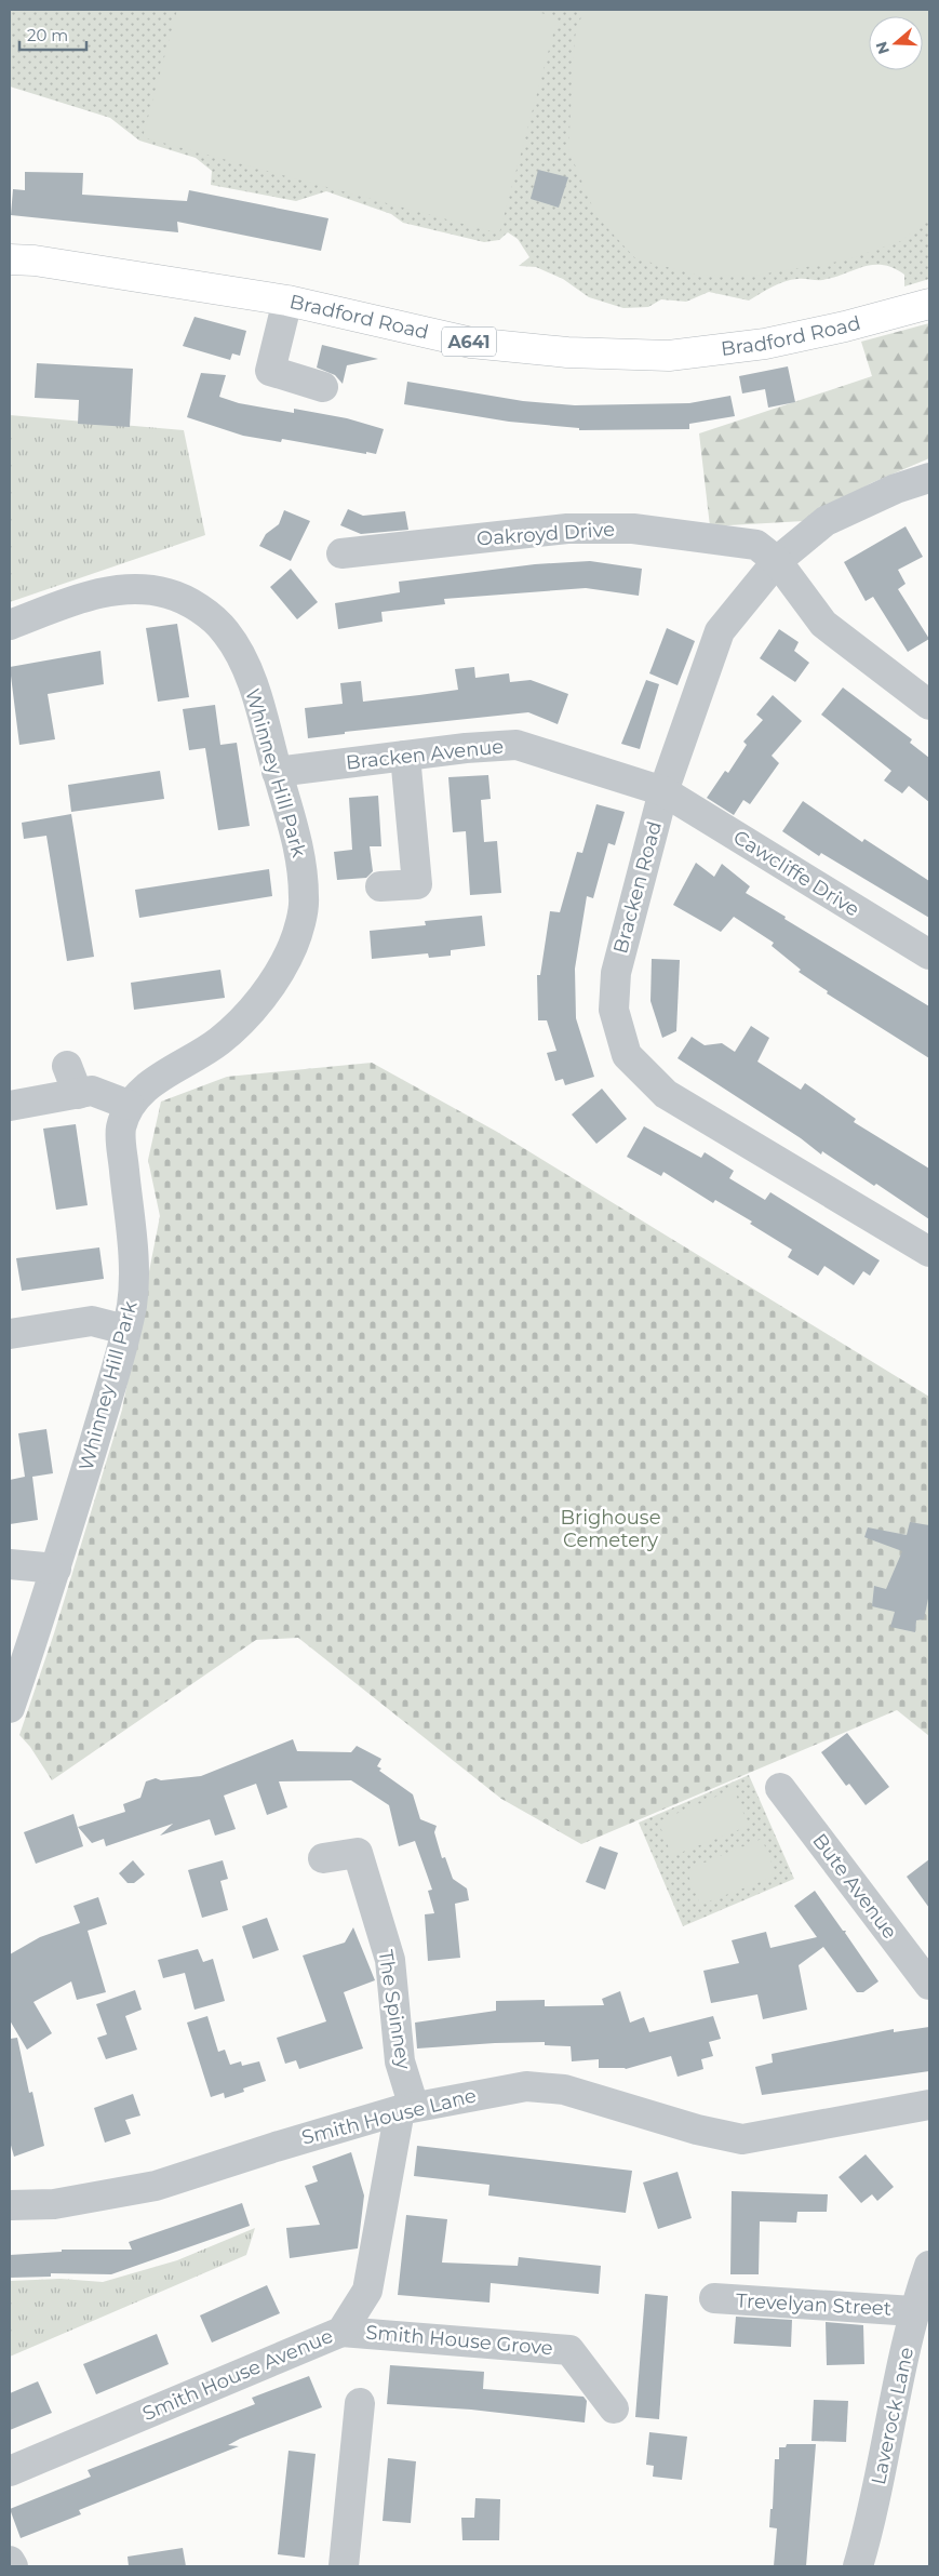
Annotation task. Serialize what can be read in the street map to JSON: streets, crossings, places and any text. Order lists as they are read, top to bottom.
{
  "streets": {
    "main road": ["Bradford Road", "A641"],
    "street": [
      "Oakroyd Drive",
      "Bracken Avenue",
      "Whinney Hill Park",
      "Cawcliffe Drive",
      "Bracken Road",
      "Bute Avenue",
      "The Spinney",
      "Smith House Lane",
      "Trevelyan Street",
      "Smith House Grove",
      "Smith House Avenue",
      "Laverock Lane"
    ]
  },
  "crossings": [
    ["Oakroyd Drive", "Bracken Road"],
    ["Bracken Avenue", "Whinney Hill Park"],
    ["Bracken Avenue", "Cawcliffe Drive"],
    ["Bracken Avenue", "Bracken Road"],
    ["Cawcliffe Drive", "Bracken Road"],
    ["The Spinney", "Smith House Lane"],
    ["The Spinney", "Smith House Avenue"],
    ["Smith House Lane", "Smith House Avenue"],
    ["Trevelyan Street", "Laverock Lane"],
    ["Smith House Grove", "Smith House Avenue"]
  ],
  "parks": ["Brighouse Cemetery"],
  "scale_bar": "20 m",
  "north": "left"
}
